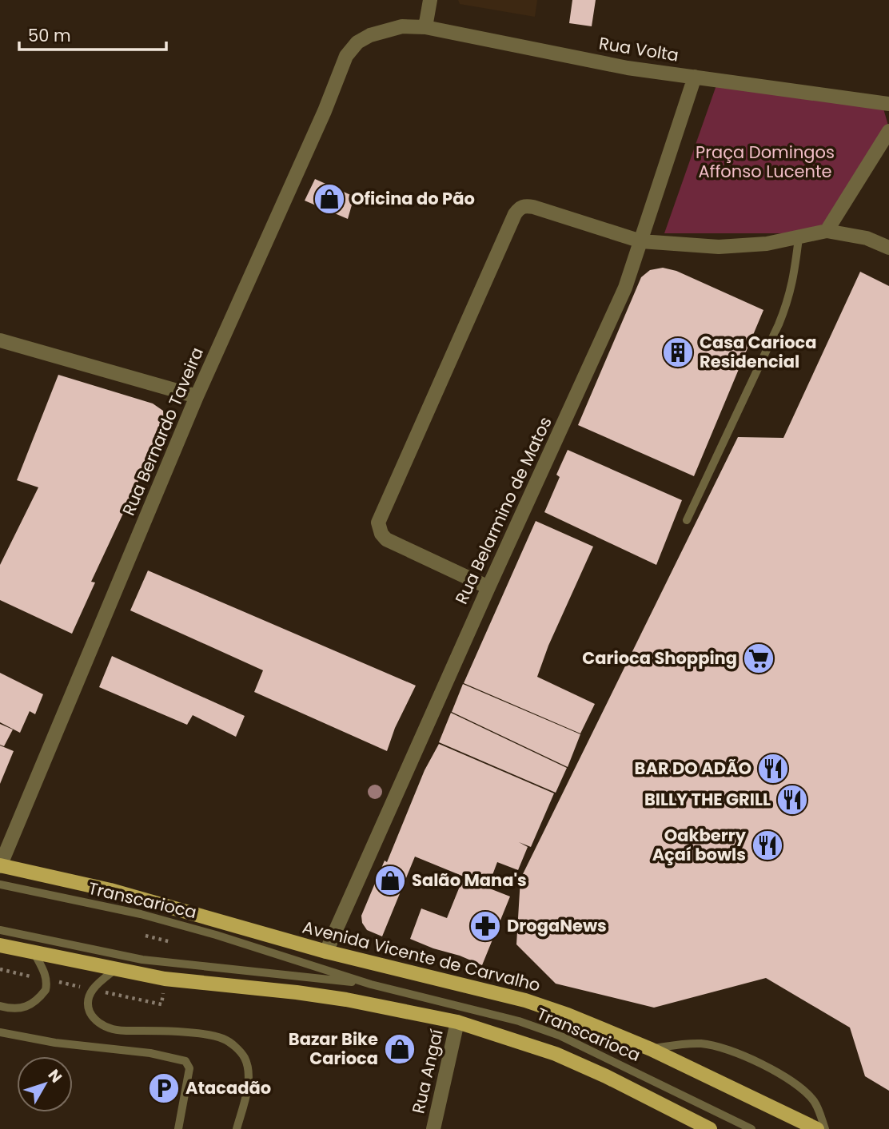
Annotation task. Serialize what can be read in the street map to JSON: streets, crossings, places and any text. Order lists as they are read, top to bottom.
{
  "streets": {
    "main road": ["Avenida Vicente de Carvalho"],
    "street": [
      "Rua Volta",
      "Rua Bernardo Taveira",
      "Rua Belarmino de Matos",
      "Rua Angaí"
    ],
    "lane": ["Transcarioca"]
  },
  "crossings": [
    ["Rua Volta", "Rua Bernardo Taveira"],
    ["Rua Volta", "Rua Belarmino de Matos"],
    ["Rua Bernardo Taveira", "Avenida Vicente de Carvalho"],
    ["Rua Belarmino de Matos", "Avenida Vicente de Carvalho"]
  ],
  "parks": ["Praça Domingos Affonso Lucente"],
  "places": {
    "shop": ["Oficina do Pão", "Salão Mana's", "Bazar Bike Carioca"],
    "building": ["Casa Carioca Residencial"],
    "supermarket": ["Carioca Shopping"],
    "restaurant": ["BAR DO ADÃO", "BILLY THE GRILL", "Oakberry Açaí bowls"],
    "pharmacy": ["DrogaNews"],
    "parking": ["Atacadão"]
  },
  "scale_bar": "50 m",
  "north": "top right"
}
